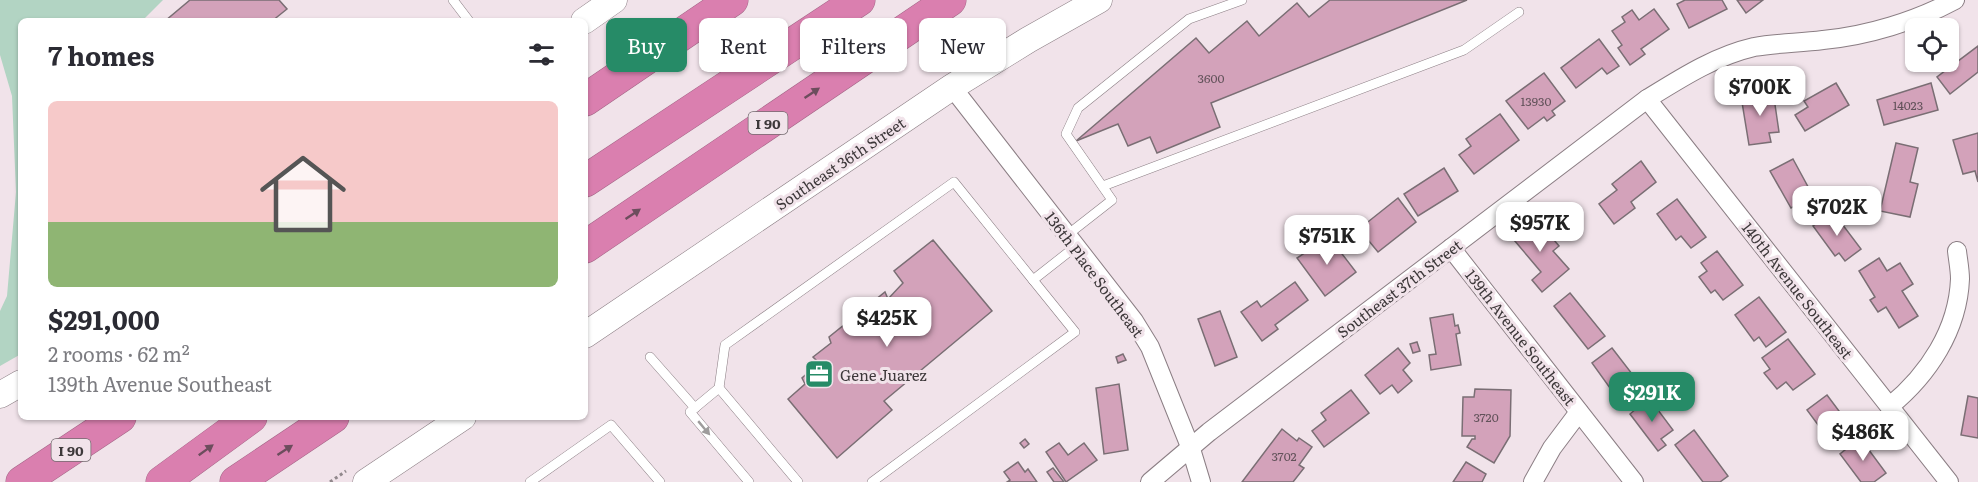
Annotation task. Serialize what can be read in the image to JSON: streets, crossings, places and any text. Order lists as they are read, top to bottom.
{
  "streets": {
    "highway": ["I 90"],
    "main road": ["Southeast 36th Street"],
    "street": [
      "136th Place Southeast",
      "Southeast 37th Street",
      "140th Avenue Southeast",
      "139th Avenue Southeast"
    ]
  },
  "crossings": [
    ["Southeast 36th Street", "136th Place Southeast"],
    ["136th Place Southeast", "Southeast 37th Street"],
    ["Southeast 37th Street", "140th Avenue Southeast"],
    ["Southeast 37th Street", "139th Avenue Southeast"]
  ],
  "places": {
    "office": ["Gene Juarez"]
  },
  "house_numbers": [
    "3600",
    "13930",
    "14023",
    "3720",
    "3702"
  ],
  "page": {
    "chip": [
      "Buy",
      "Rent",
      "Filters",
      "New"
    ],
    "heading": "7 homes",
    "price": [
      "$700K",
      "$702K",
      "$957K",
      "$751K",
      "$425K",
      "$291K",
      "$486K"
    ],
    "list": [
      {
        "name": "$291,000",
        "note": "2 rooms · 62 m² · 139th Avenue Southeast"
      }
    ]
  }
}
